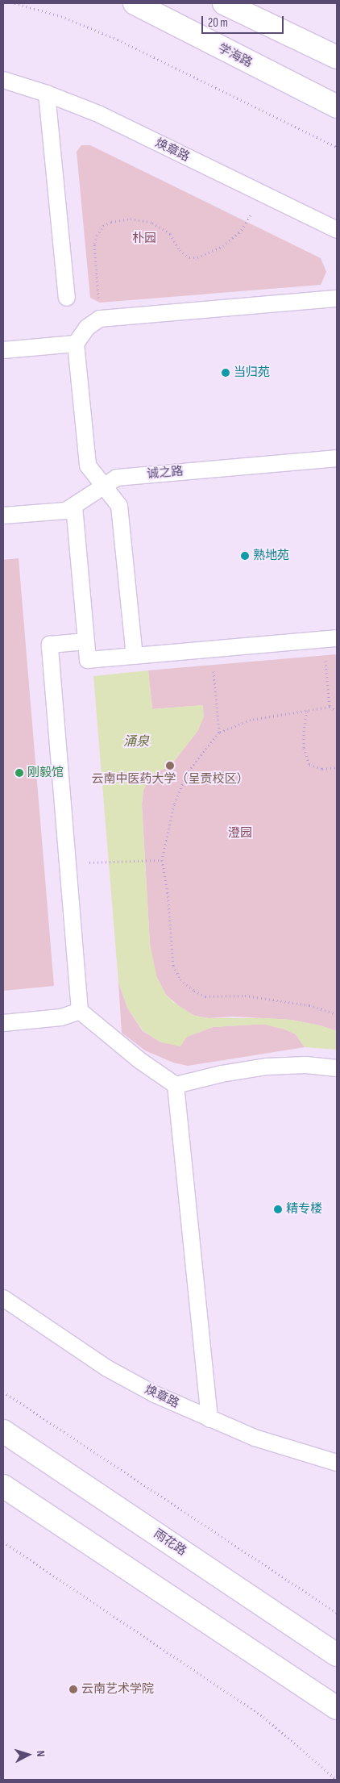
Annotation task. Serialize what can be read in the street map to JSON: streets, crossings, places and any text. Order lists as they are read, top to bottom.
{
  "streets": {
    "street": ["学海路", "雨花路"],
    "lane": ["焕章路", "诚之路"]
  },
  "water": ["涌泉"],
  "parks": ["朴园", "澄园"],
  "places": [
    "当归苑",
    "熟地苑",
    "云南中医药大学（呈贡校区）",
    "刚毅馆",
    "精专楼",
    "云南艺术学院"
  ],
  "scale_bar": "20 m",
  "north": "right"
}
